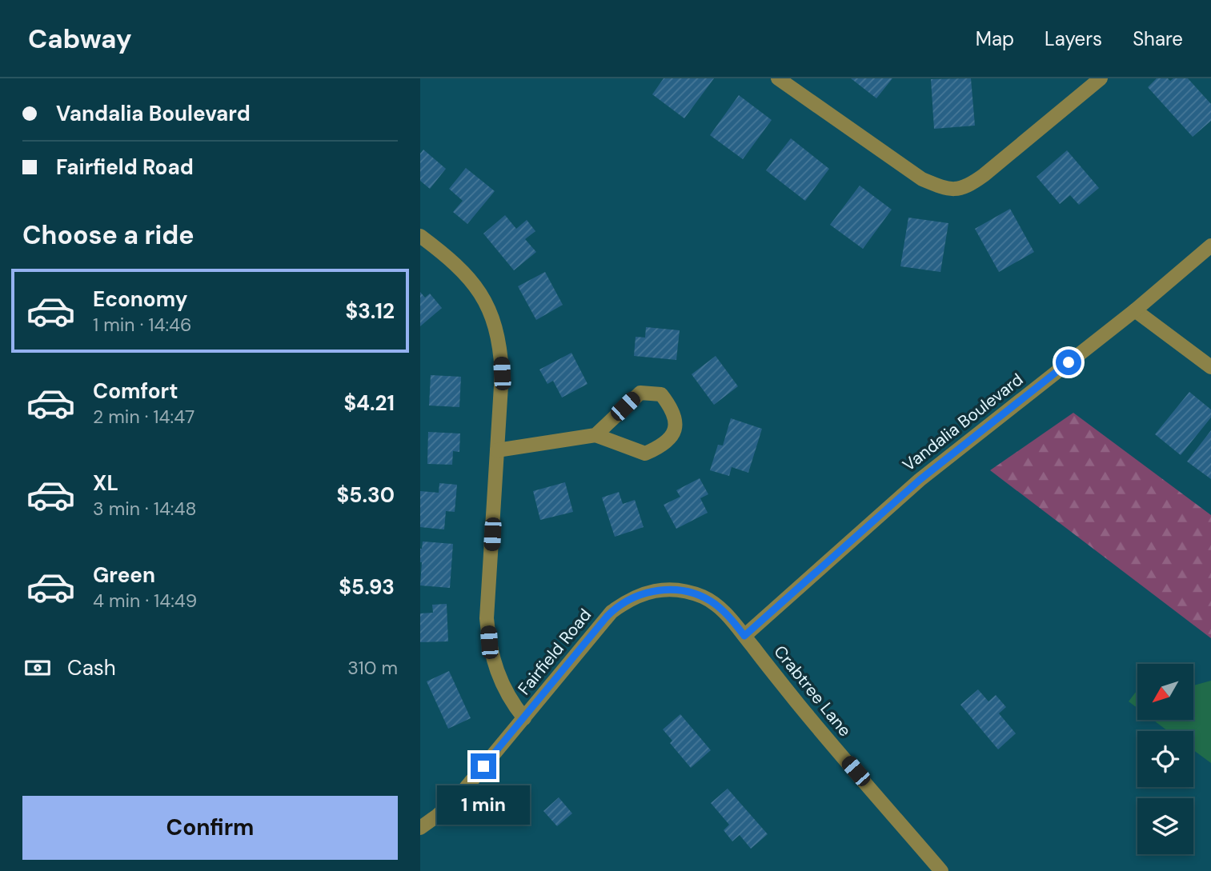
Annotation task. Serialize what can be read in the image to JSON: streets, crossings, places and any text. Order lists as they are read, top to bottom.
{
  "streets": {
    "street": ["Vandalia Boulevard", "Fairfield Road", "Crabtree Lane"]
  },
  "crossings": [
    ["Vandalia Boulevard", "Fairfield Road"],
    ["Vandalia Boulevard", "Crabtree Lane"],
    ["Fairfield Road", "Crabtree Lane"]
  ],
  "north": "bottom left",
  "page": {
    "header": "Cabway",
    "nav": ["Map", "Layers", "Share"],
    "banner": ["Vandalia Boulevard", "Fairfield Road"],
    "heading": "Choose a ride",
    "list": [
      {
        "name": "Economy",
        "note": "1 min · 14:46",
        "value": "$3.12"
      },
      {
        "name": "Comfort",
        "note": "2 min · 14:47",
        "value": "$4.21"
      },
      {
        "name": "XL",
        "note": "3 min · 14:48",
        "value": "$5.30"
      },
      {
        "name": "Green",
        "note": "4 min · 14:49",
        "value": "$5.93"
      }
    ],
    "pay": ["Cash", "310 m"],
    "buttons": "Confirm",
    "bubble": "1 min"
  }
}
